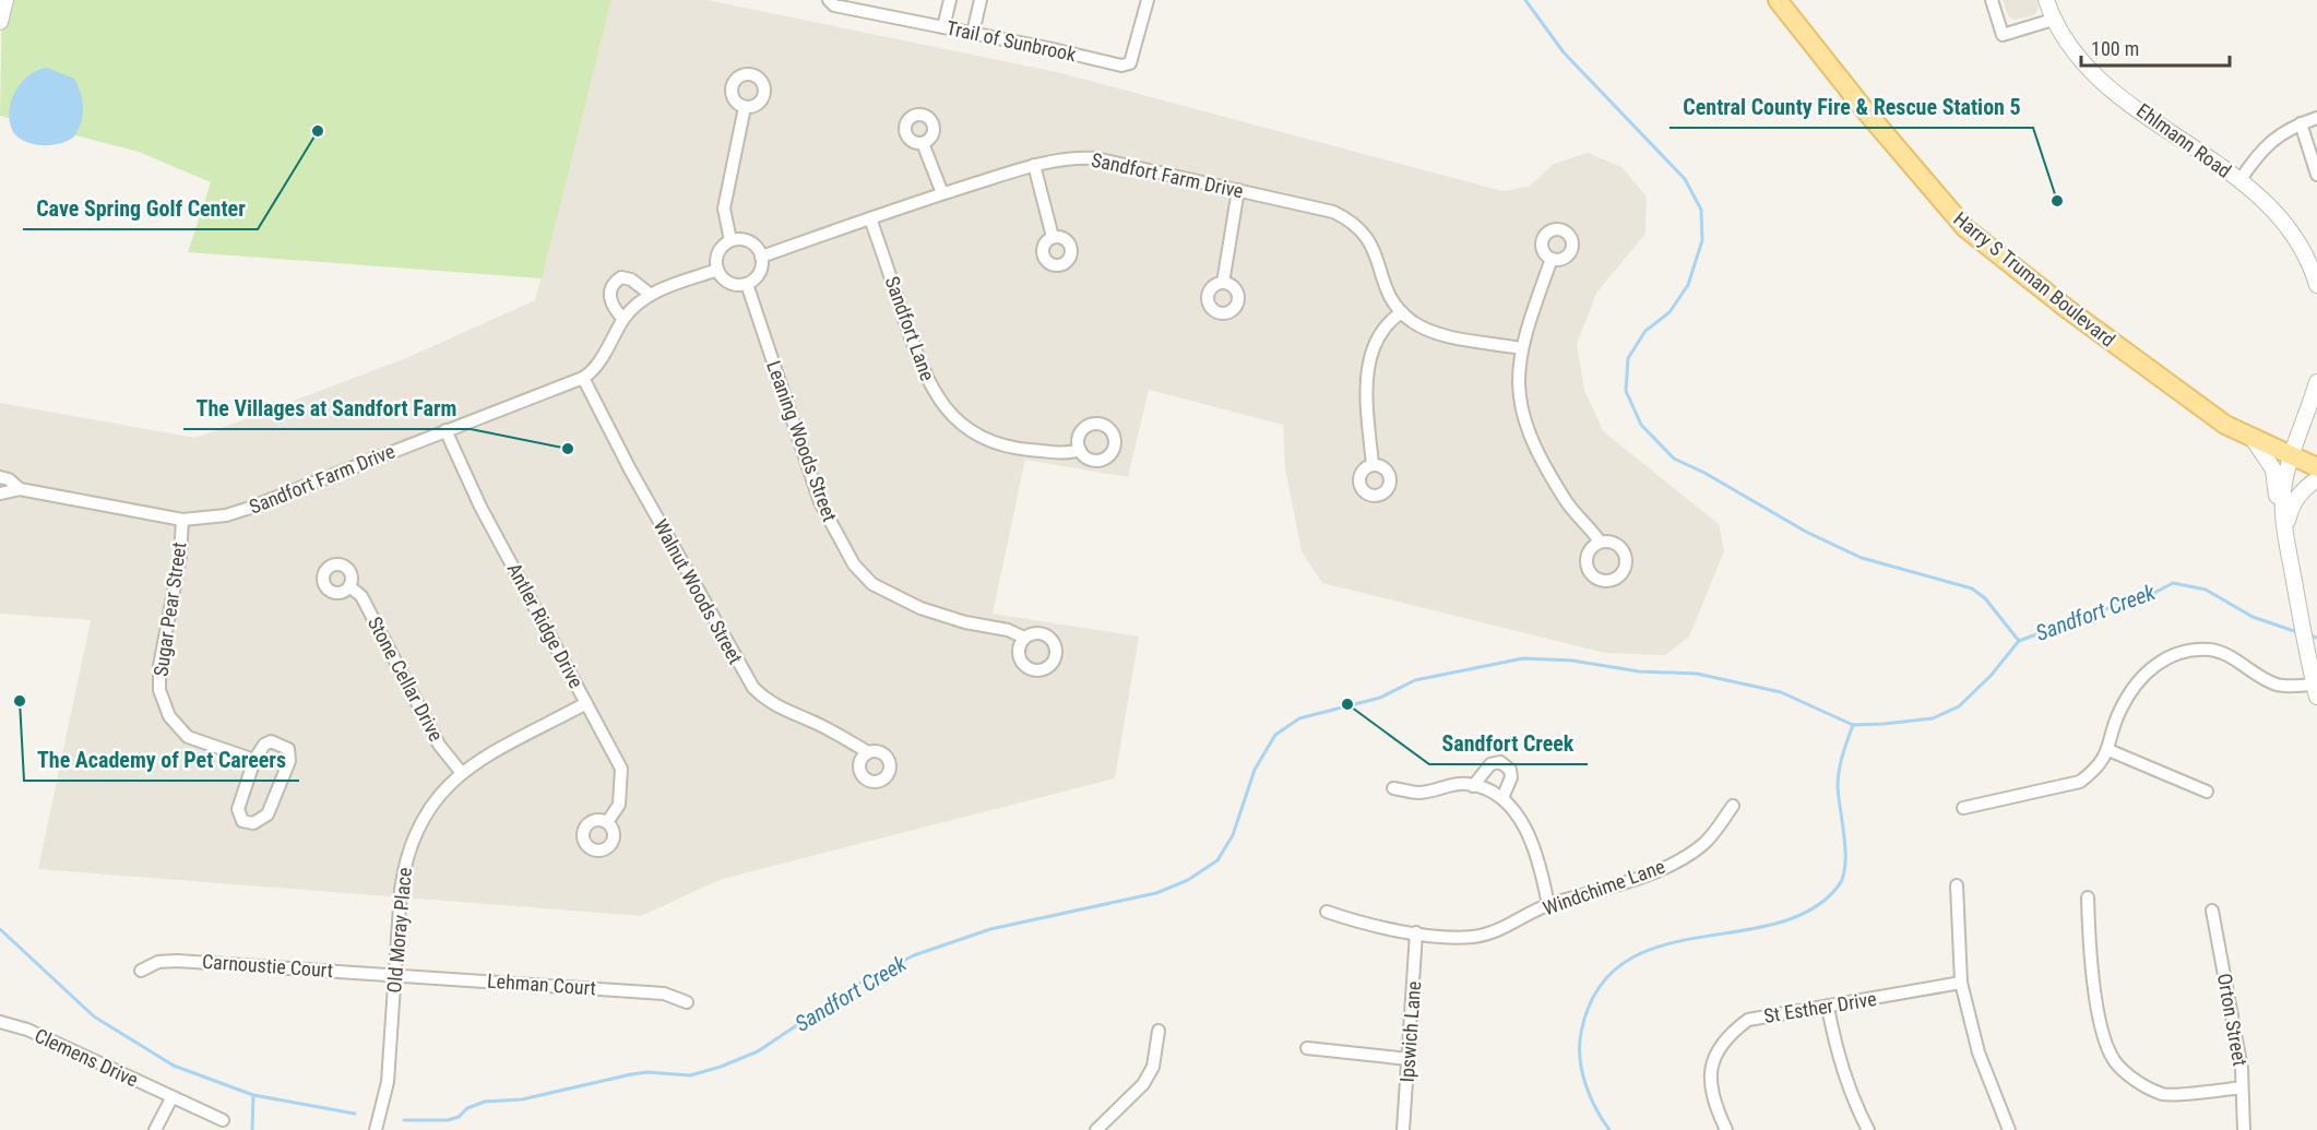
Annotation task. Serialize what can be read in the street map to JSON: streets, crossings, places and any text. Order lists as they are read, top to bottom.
{
  "streets": {
    "main road": ["Harry S Truman Boulevard"],
    "street": [
      "Trail of Sunbrook",
      "Ehlmann Road",
      "Sandfort Farm Drive",
      "Sandfort Lane",
      "Leaning Woods Street",
      "Walnut Woods Street",
      "Sugar Pear Street",
      "Antler Ridge Drive",
      "Stone Cellar Drive",
      "Windchime Lane",
      "Old Moray Place",
      "Carnoustie Court",
      "Lehman Court",
      "St Esther Drive",
      "Orton Street",
      "Ipswich Lane",
      "Clemens Drive"
    ]
  },
  "crossings": [
    ["Sandfort Farm Drive", "Sandfort Lane"],
    ["Sandfort Farm Drive", "Leaning Woods Street"],
    ["Sandfort Farm Drive", "Walnut Woods Street"],
    ["Sandfort Farm Drive", "Sugar Pear Street"],
    ["Sandfort Farm Drive", "Antler Ridge Drive"],
    ["Antler Ridge Drive", "Old Moray Place"],
    ["Stone Cellar Drive", "Old Moray Place"],
    ["Windchime Lane", "Ipswich Lane"],
    ["Old Moray Place", "Carnoustie Court"],
    ["Old Moray Place", "Lehman Court"],
    ["Carnoustie Court", "Lehman Court"]
  ],
  "water": ["Sandfort Creek"],
  "places": [
    "Cave Spring Golf Center",
    "Central County Fire & Rescue Station 5",
    "The Villages at Sandfort Farm",
    "The Academy of Pet Careers",
    "Sandfort Creek"
  ],
  "scale_bar": "100 m"
}
